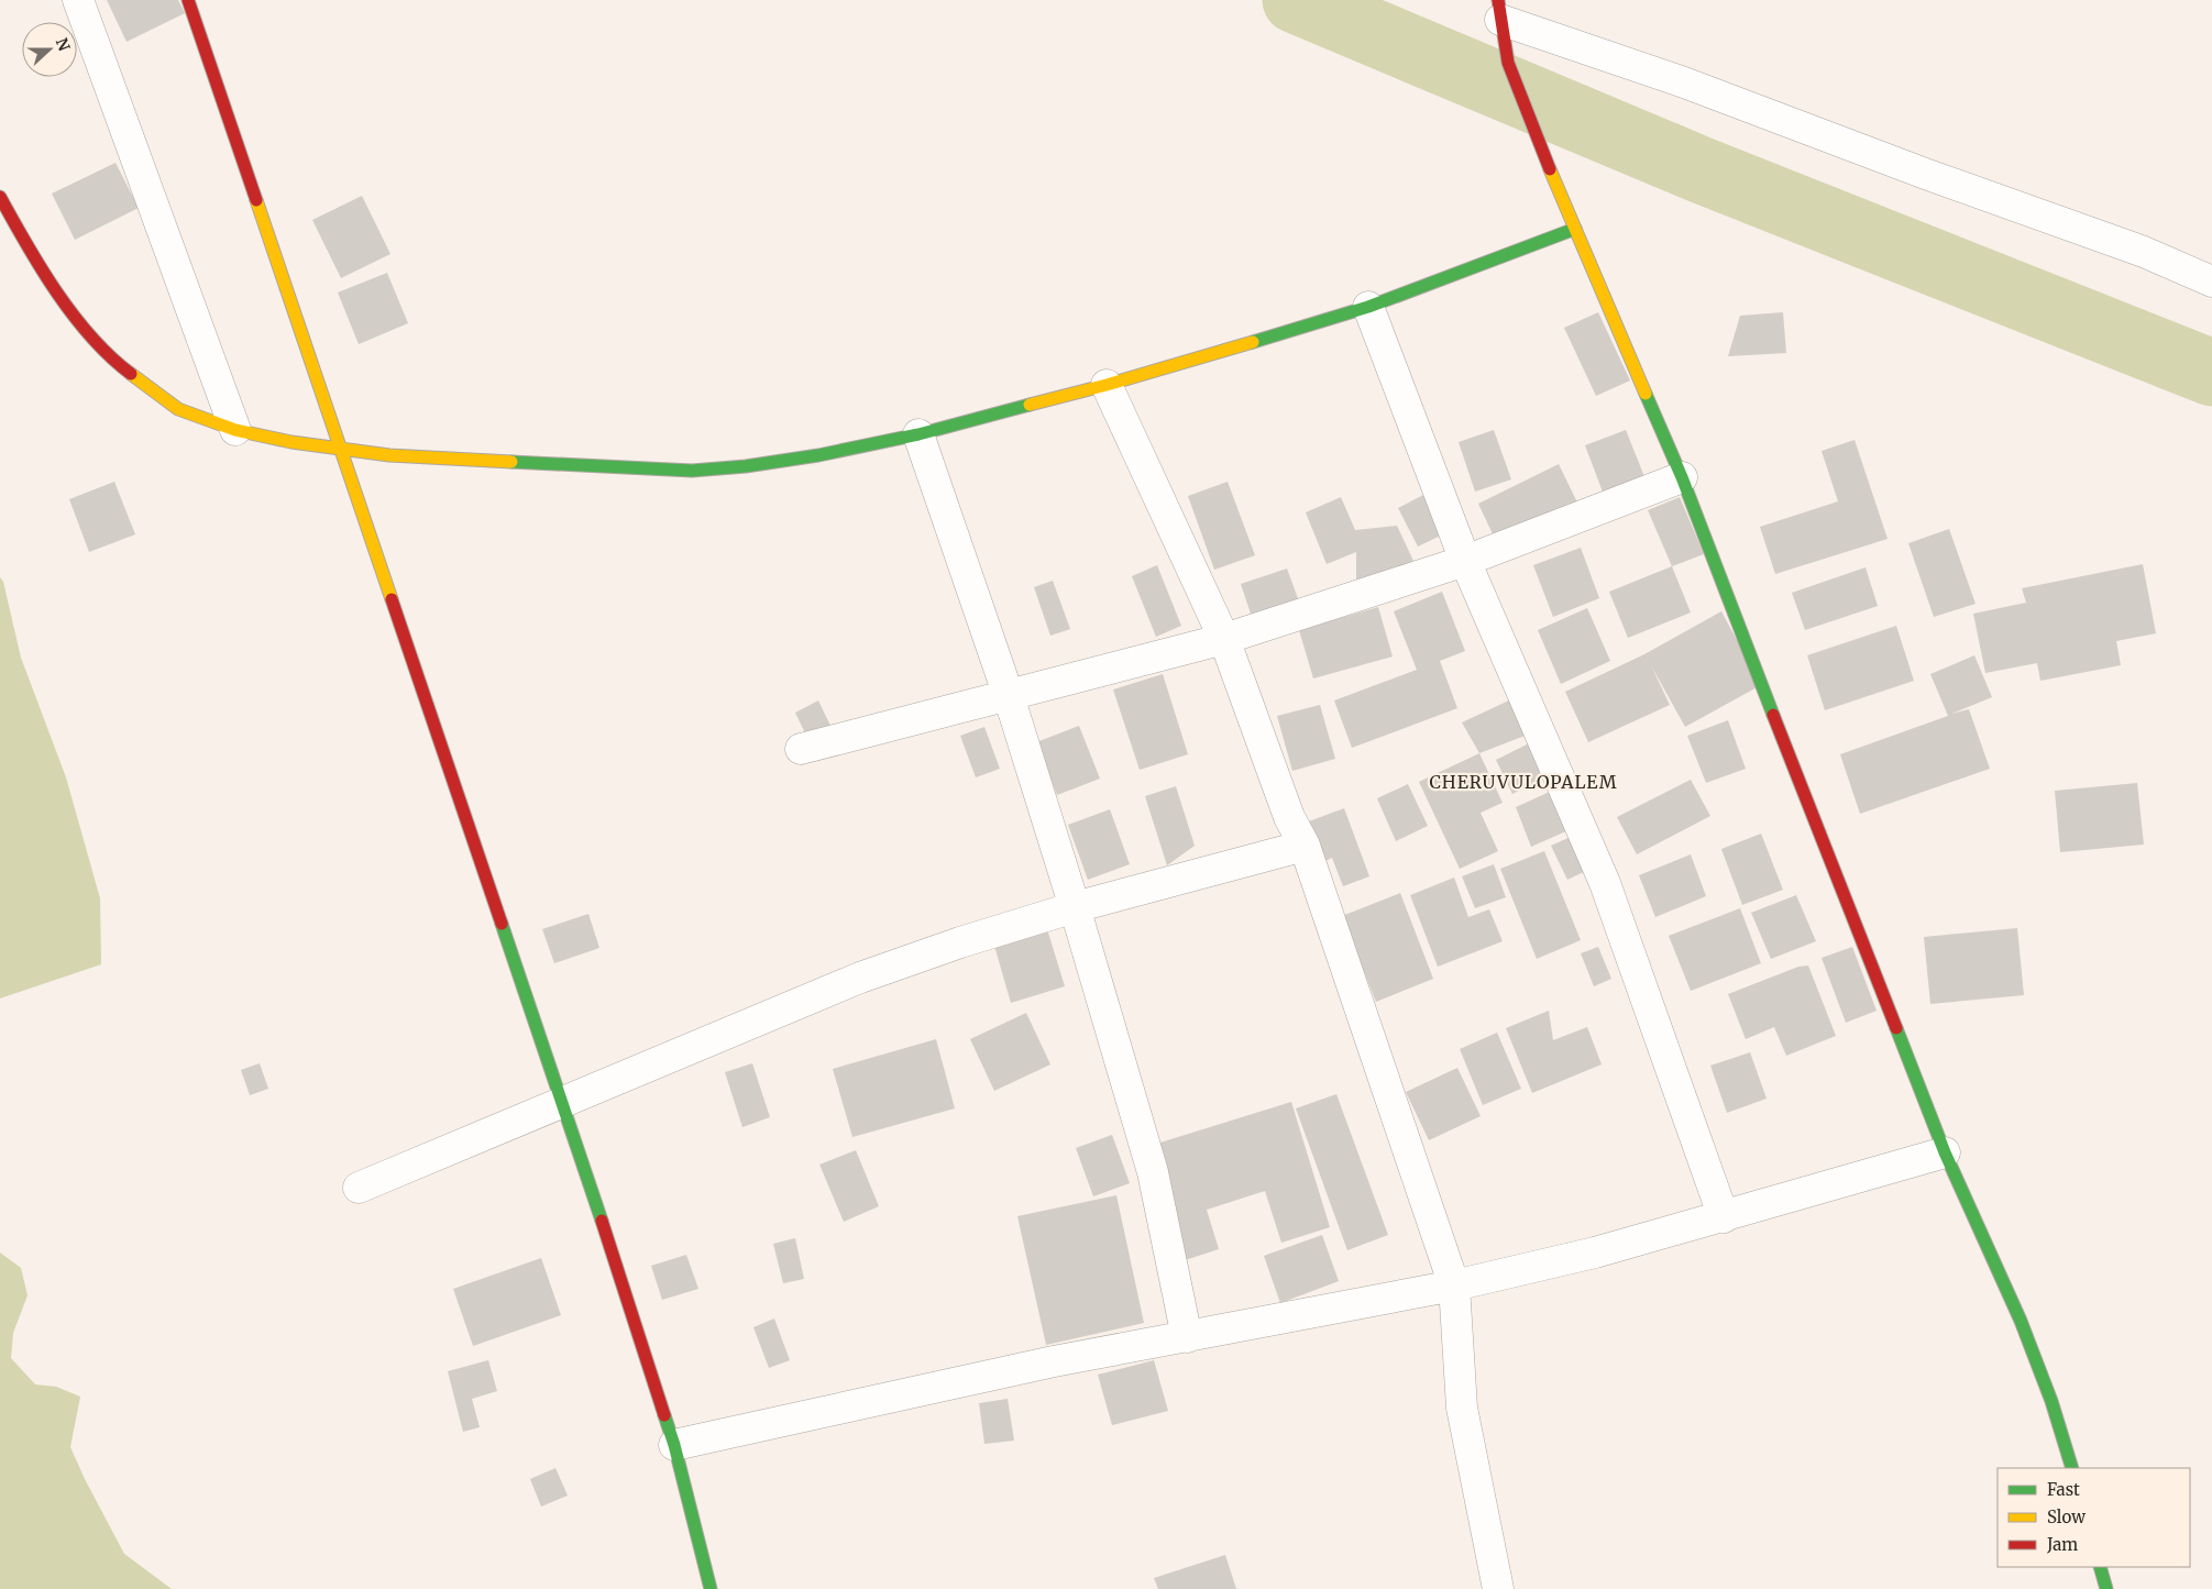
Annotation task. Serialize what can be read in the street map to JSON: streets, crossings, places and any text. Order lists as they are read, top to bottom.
{
  "districts": ["CHERUVULOPALEM"],
  "legend": ["Fast", "Slow", "Jam"],
  "north": "right"
}
